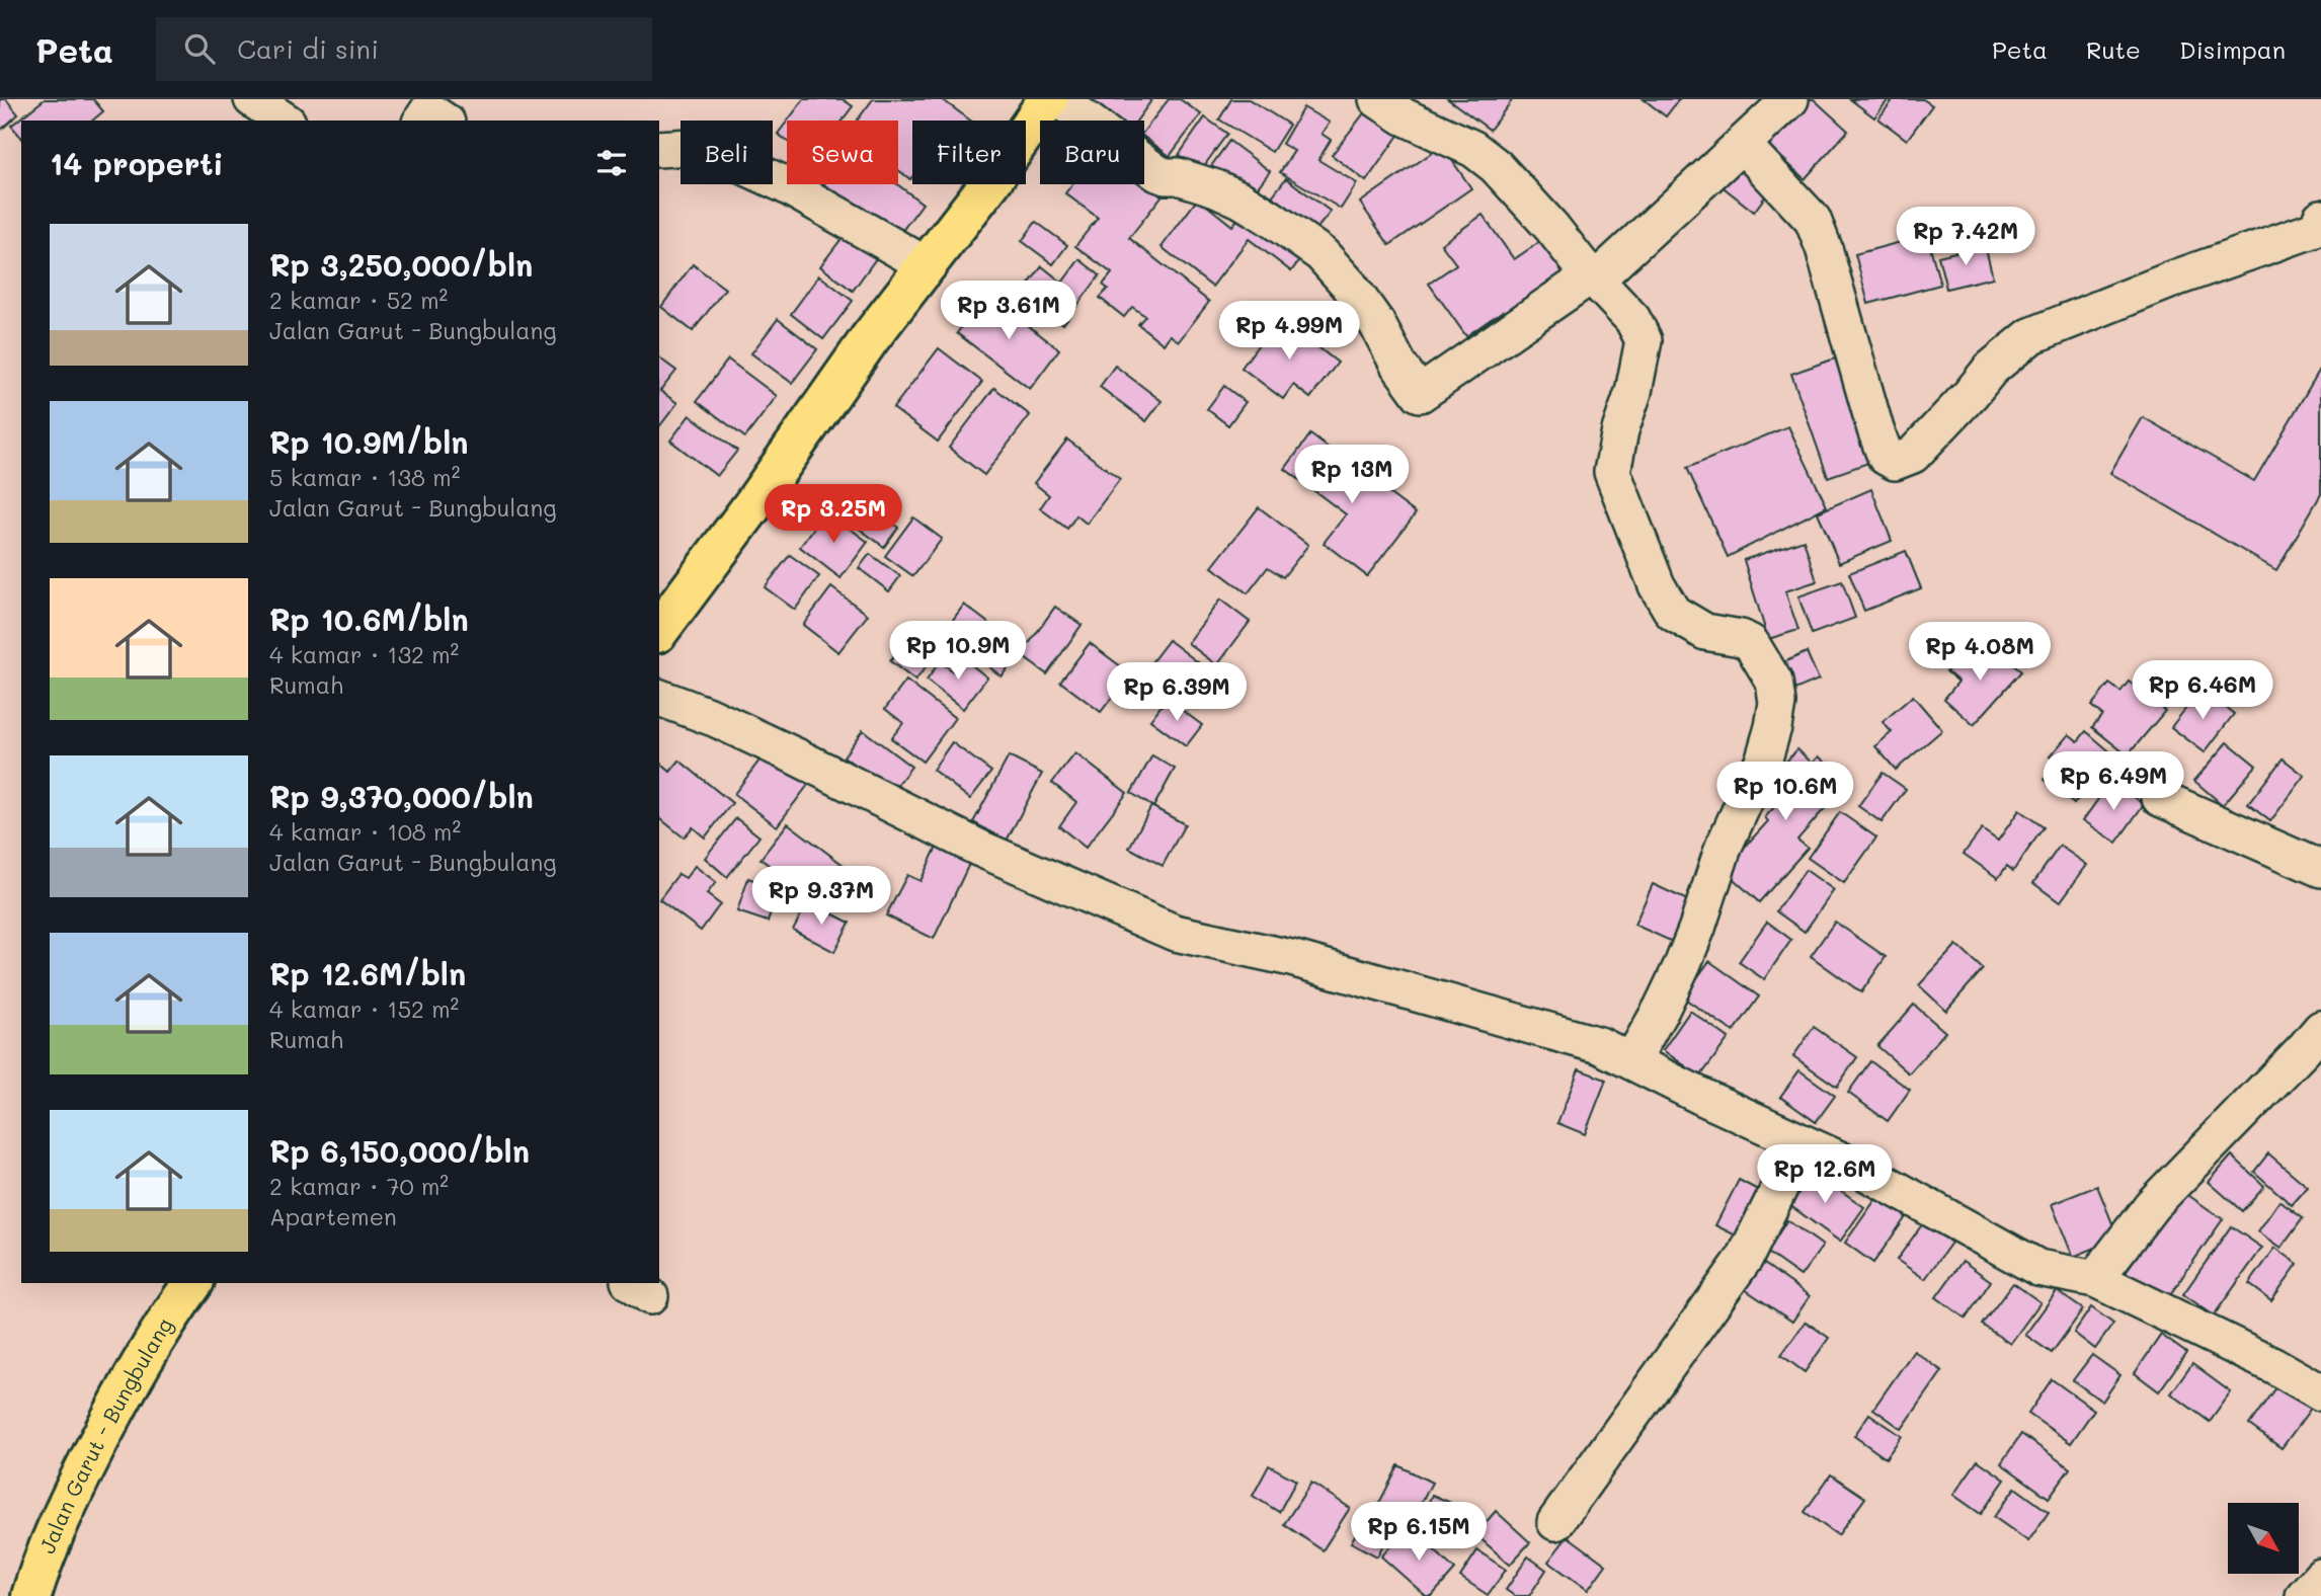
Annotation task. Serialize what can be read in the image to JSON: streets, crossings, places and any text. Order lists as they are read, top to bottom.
{
  "streets": {
    "main road": ["Jalan Garut - Bungbulang"]
  },
  "north": "bottom right",
  "page": {
    "header": "Peta",
    "search": "Cari di sini",
    "nav": ["Peta", "Rute", "Disimpan"],
    "chip": [
      "Beli",
      "Sewa",
      "Filter",
      "Baru"
    ],
    "heading": "14 properti",
    "list": [
      {
        "name": "Rp 3,250,000/bln",
        "note": "2 kamar · 52 m² · Jalan Garut - Bungbulang"
      },
      {
        "name": "Rp 10.9M/bln",
        "note": "5 kamar · 138 m² · Jalan Garut - Bungbulang"
      },
      {
        "name": "Rp 10.6M/bln",
        "note": "4 kamar · 132 m² · Rumah"
      },
      {
        "name": "Rp 9,370,000/bln",
        "note": "4 kamar · 108 m² · Jalan Garut - Bungbulang"
      },
      {
        "name": "Rp 12.6M/bln",
        "note": "4 kamar · 152 m² · Rumah"
      },
      {
        "name": "Rp 6,150,000/bln",
        "note": "2 kamar · 70 m² · Apartemen"
      }
    ],
    "price": [
      "Rp 7.42M",
      "Rp 3.61M",
      "Rp 4.99M",
      "Rp 13M",
      "Rp 3.25M",
      "Rp 10.9M",
      "Rp 4.08M",
      "Rp 6.46M",
      "Rp 6.39M",
      "Rp 6.49M",
      "Rp 10.6M",
      "Rp 9.37M",
      "Rp 12.6M",
      "Rp 6.15M"
    ]
  }
}
